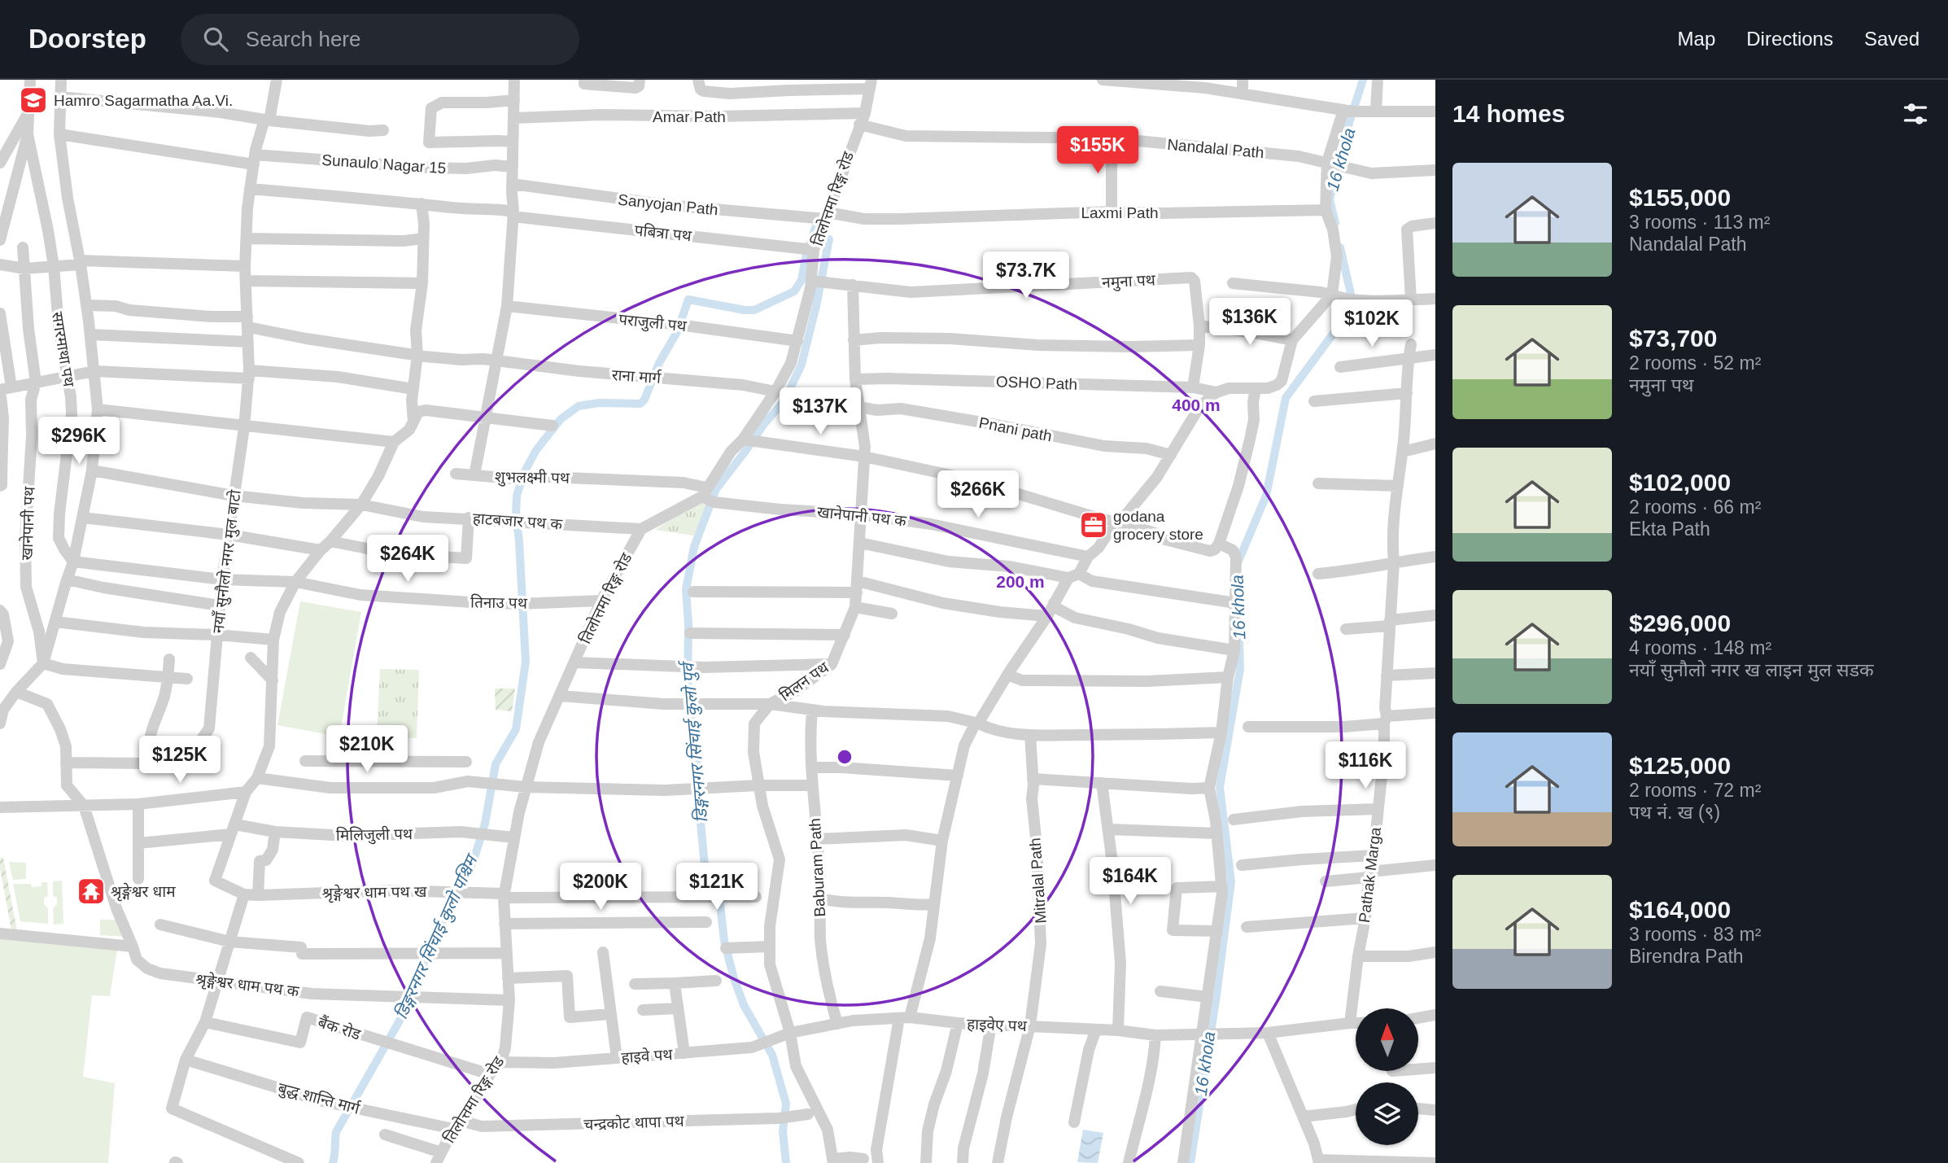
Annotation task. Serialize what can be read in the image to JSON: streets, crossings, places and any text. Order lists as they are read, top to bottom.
{
  "streets": {
    "street": [
      "Amar Path",
      "Nandalal Path",
      "Sunaulo Nagar 15",
      "तिलोत्तमा रिङ्ग रोड",
      "Sanyojan Path",
      "Laxmi Path",
      "पबित्रा पथ",
      "नमुना पथ",
      "पराजुली पथ",
      "सगरमाथा पथ",
      "राना मार्ग",
      "OSHO Path",
      "Pnani path",
      "शुभलक्ष्मी पथ",
      "खानेपानी पथ क",
      "हाटबजार पथ क",
      "खानेपानी पथ",
      "नयाँ सुनौलो नगर मुल बाटो",
      "तिनाउ पथ",
      "मिलन पथ",
      "मिलिजुली पथ",
      "Baburam Path",
      "Pathak Marga",
      "Mitralal Path",
      "श्रृङ्गेश्वर धाम पथ ख",
      "श्रृङ्गेश्वर धाम पथ क",
      "हाइवेए पथ",
      "बैंक रोड",
      "हाइवे पथ",
      "बुद्ध शान्ति मार्ग",
      "चन्द्रकोट थापा पथ"
    ]
  },
  "crossings": [
    ["Amar Path", "तिलोत्तमा रिङ्ग रोड"],
    ["Amar Path", "शुभलक्ष्मी पथ"],
    ["Nandalal Path", "तिलोत्तमा रिङ्ग रोड"],
    ["Sunaulo Nagar 15", "शुभलक्ष्मी पथ"],
    ["Sunaulo Nagar 15", "नयाँ सुनौलो नगर मुल बाटो"],
    ["तिलोत्तमा रिङ्ग रोड", "Sanyojan Path"],
    ["तिलोत्तमा रिङ्ग रोड", "Laxmi Path"],
    ["तिलोत्तमा रिङ्ग रोड", "पबित्रा पथ"],
    ["तिलोत्तमा रिङ्ग रोड", "नमुना पथ"],
    ["तिलोत्तमा रिङ्ग रोड", "पराजुली पथ"],
    ["तिलोत्तमा रिङ्ग रोड", "राना मार्ग"],
    ["तिलोत्तमा रिङ्ग रोड", "शुभलक्ष्मी पथ"],
    ["तिलोत्तमा रिङ्ग रोड", "खानेपानी पथ क"],
    ["तिलोत्तमा रिङ्ग रोड", "हाटबजार पथ क"],
    ["तिलोत्तमा रिङ्ग रोड", "तिनाउ पथ"],
    ["तिलोत्तमा रिङ्ग रोड", "मिलिजुली पथ"],
    ["तिलोत्तमा रिङ्ग रोड", "श्रृङ्गेश्वर धाम पथ ख"],
    ["तिलोत्तमा रिङ्ग रोड", "श्रृङ्गेश्वर धाम पथ क"],
    ["तिलोत्तमा रिङ्ग रोड", "बैंक रोड"],
    ["तिलोत्तमा रिङ्ग रोड", "हाइवे पथ"],
    ["तिलोत्तमा रिङ्ग रोड", "बुद्ध शान्ति मार्ग"],
    ["तिलोत्तमा रिङ्ग रोड", "चन्द्रकोट थापा पथ"],
    ["Sanyojan Path", "Laxmi Path"],
    ["Sanyojan Path", "शुभलक्ष्मी पथ"],
    ["पबित्रा पथ", "शुभलक्ष्मी पथ"],
    ["पबित्रा पथ", "नयाँ सुनौलो नगर मुल बाटो"],
    ["नमुना पथ", "मिलन पथ"],
    ["पराजुली पथ", "शुभलक्ष्मी पथ"],
    ["सगरमाथा पथ", "तिनाउ पथ"],
    ["राना मार्ग", "शुभलक्ष्मी पथ"],
    ["राना मार्ग", "नयाँ सुनौलो नगर मुल बाटो"],
    ["OSHO Path", "मिलन पथ"],
    ["Pnani path", "मिलन पथ"],
    ["शुभलक्ष्मी पथ", "खानेपानी पथ क"],
    ["खानेपानी पथ क", "मिलन पथ"],
    ["हाटबजार पथ क", "नयाँ सुनौलो नगर मुल बाटो"],
    ["नयाँ सुनौलो नगर मुल बाटो", "तिनाउ पथ"],
    ["मिलन पथ", "हाइवेए पथ"],
    ["मिलन पथ", "हाइवे पथ"],
    ["Baburam Path", "हाइवेए पथ"],
    ["Pathak Marga", "हाइवेए पथ"],
    ["Mitralal Path", "हाइवेए पथ"],
    ["हाइवेए पथ", "हाइवे पथ"],
    ["बुद्ध शान्ति मार्ग", "चन्द्रकोट थापा पथ"]
  ],
  "water": ["16 khola", "डिङ्गरनगर सिंचाई कुलो पुर्व", "डिङ्गरनगर सिंचाई कुलो पश्चिम"],
  "places": {
    "school or university": ["Hamro Sagarmatha Aa.Vi."],
    "office": ["godana grocery store"],
    "temple": ["श्रृङ्गेश्वर धाम"]
  },
  "north": "top",
  "page": {
    "header": "Doorstep",
    "search": "Search here",
    "nav": ["Map", "Directions", "Saved"],
    "heading": "14 homes",
    "price": [
      "$155K",
      "$73.7K",
      "$136K",
      "$102K",
      "$137K",
      "$296K",
      "$266K",
      "$264K",
      "$210K",
      "$125K",
      "$116K",
      "$164K",
      "$200K",
      "$121K"
    ],
    "list": [
      {
        "name": "$155,000",
        "note": "3 rooms · 113 m² · Nandalal Path"
      },
      {
        "name": "$73,700",
        "note": "2 rooms · 52 m² · नमुना पथ"
      },
      {
        "name": "$102,000",
        "note": "2 rooms · 66 m² · Ekta Path"
      },
      {
        "name": "$296,000",
        "note": "4 rooms · 148 m² · नयाँ सुनौलो नगर ख लाइन मुल सडक"
      },
      {
        "name": "$125,000",
        "note": "2 rooms · 72 m² · पथ नं. ख (९)"
      },
      {
        "name": "$164,000",
        "note": "3 rooms · 83 m² · Birendra Path"
      }
    ]
  },
  "rings": ["400 m", "200 m"]
}
